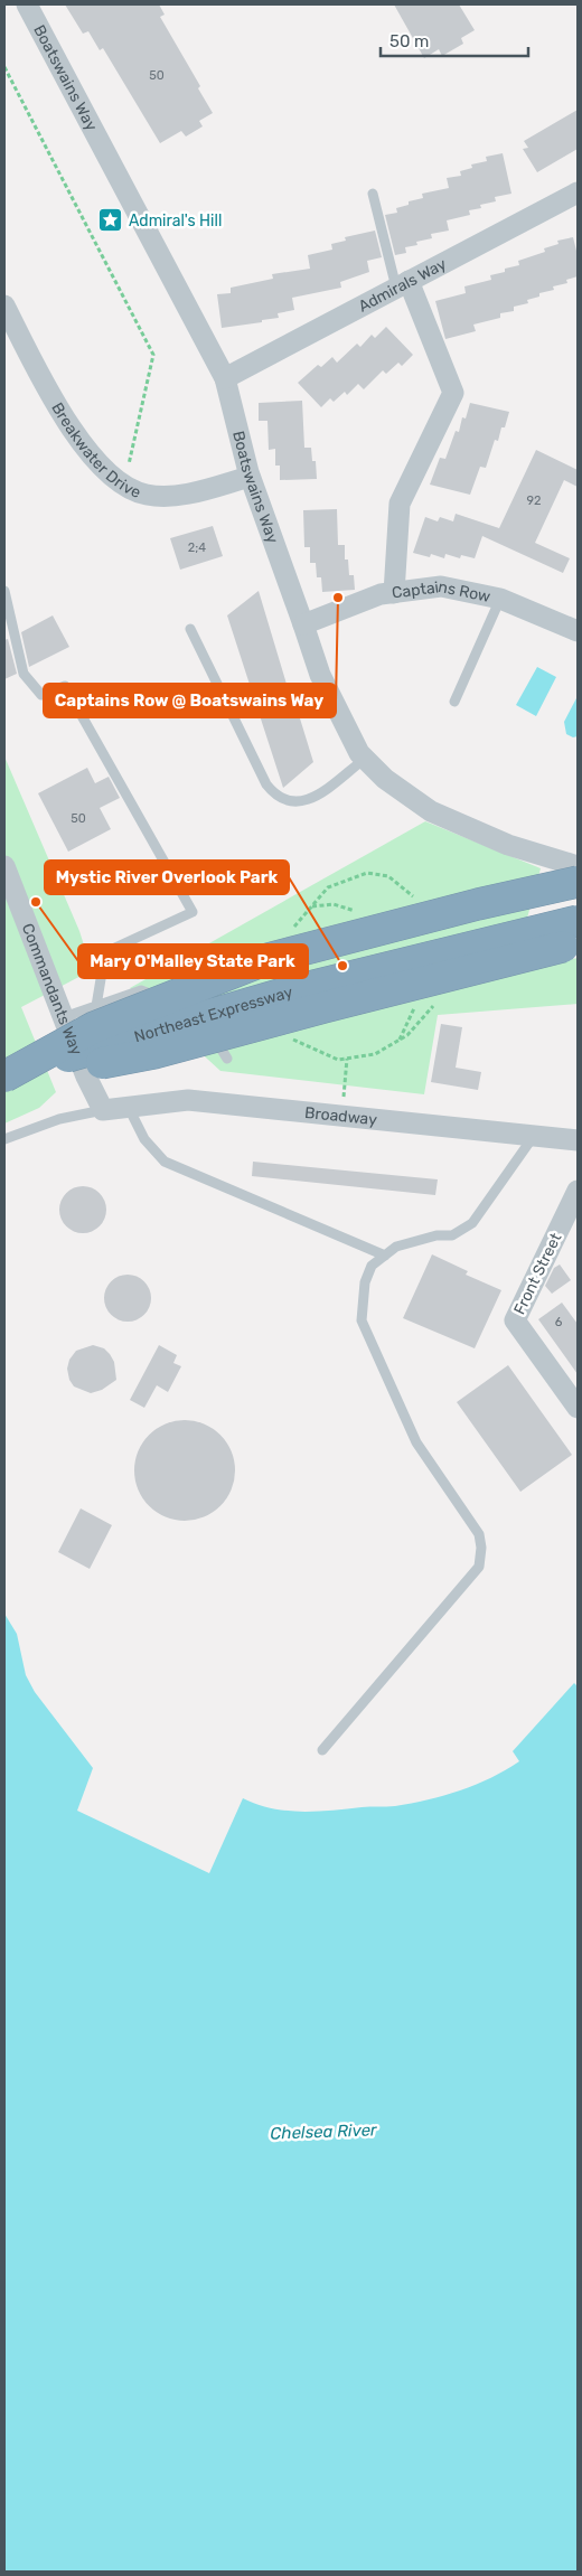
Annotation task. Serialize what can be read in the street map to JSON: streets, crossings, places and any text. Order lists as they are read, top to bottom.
{
  "streets": {
    "highway": ["Northeast Expressway"],
    "street": [
      "Boatswains Way",
      "Admirals Way",
      "Breakwater Drive",
      "Captains Row",
      "Commandants Way",
      "Broadway",
      "Front Street"
    ]
  },
  "crossings": [
    ["Boatswains Way", "Admirals Way"],
    ["Boatswains Way", "Breakwater Drive"],
    ["Boatswains Way", "Captains Row"],
    ["Commandants Way", "Broadway"]
  ],
  "water": ["Chelsea River"],
  "places": {
    "place": ["Admiral's Hill"],
    "other": ["Captains Row @ Boatswains Way", "Mary O'Malley State Park", "Mystic River Overlook Park"]
  },
  "house_numbers": [
    "50",
    "92",
    "2;4",
    "50",
    "6"
  ],
  "scale_bar": "50 m"
}
